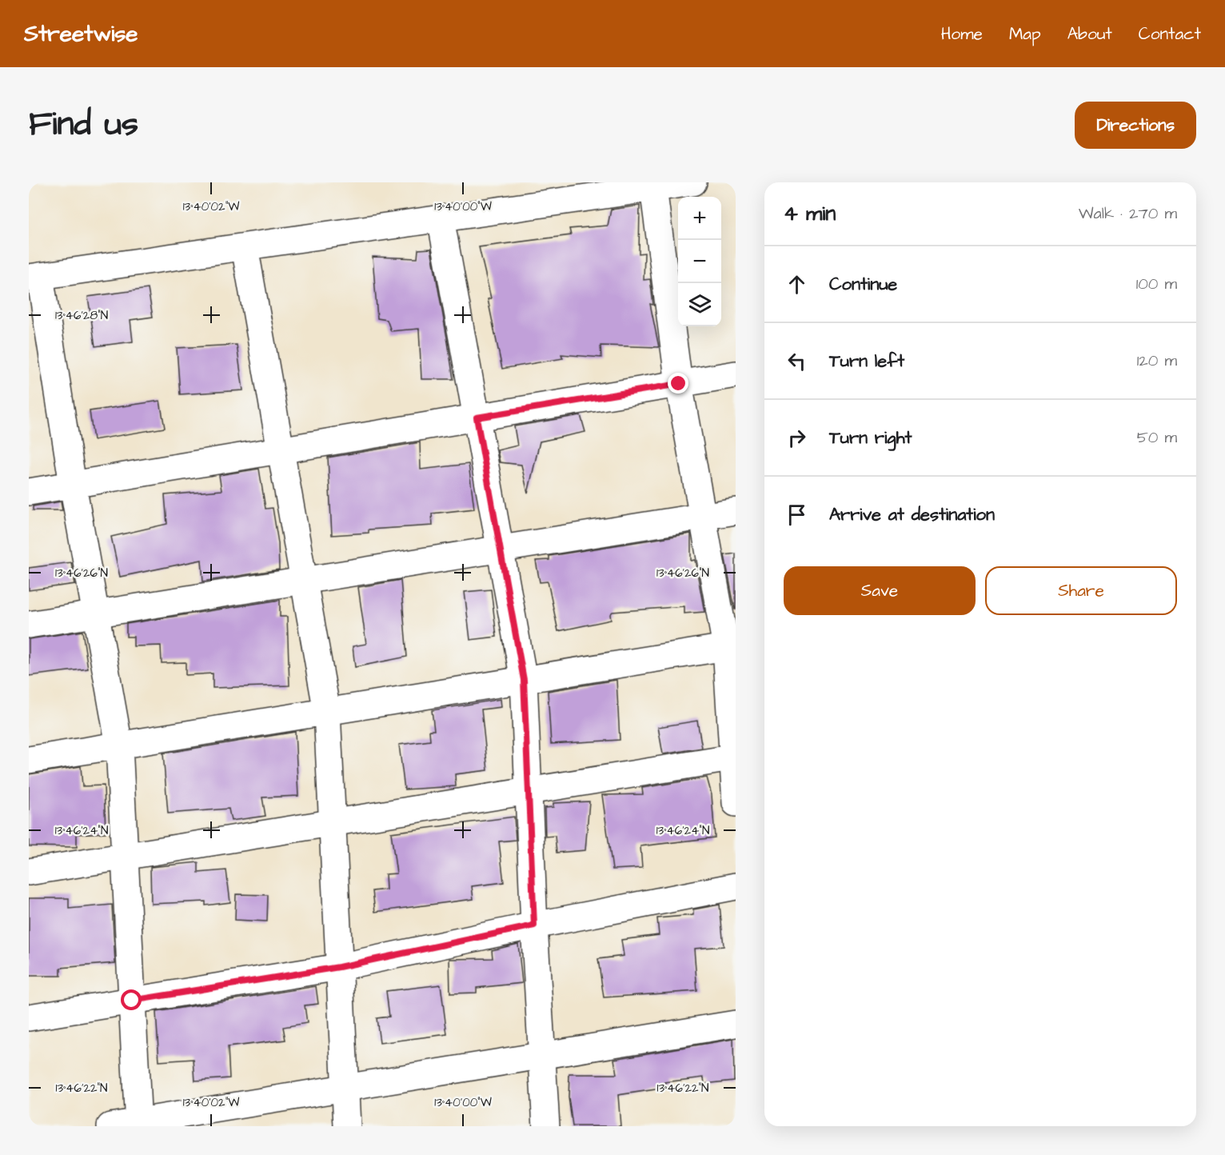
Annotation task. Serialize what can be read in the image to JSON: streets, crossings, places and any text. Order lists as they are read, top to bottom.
{
  "page": {
    "header": "Streetwise",
    "nav": [
      "Home",
      "Map",
      "About",
      "Contact"
    ],
    "title": "Find us",
    "buttons": [
      "Directions",
      ["Save", "Share"]
    ],
    "heading": ["4 min", "Walk · 270 m"],
    "map_buttons": ["+", "−"],
    "list": [
      ["Continue", "100 m"],
      ["Turn left", "120 m"],
      ["Turn right", "50 m"],
      "Arrive at destination"
    ]
  },
  "coordinates": [
    "13°40'02\"W",
    "13°40'00\"W",
    "13°46'28\"N",
    "13°46'26\"N",
    "13°46'24\"N",
    "13°46'22\"N"
  ]
}
